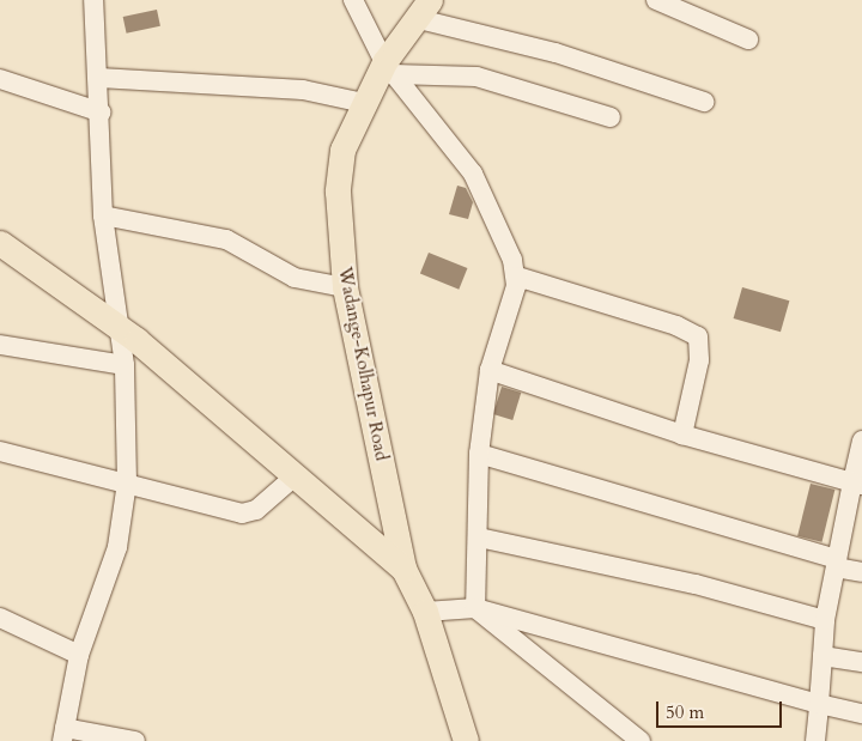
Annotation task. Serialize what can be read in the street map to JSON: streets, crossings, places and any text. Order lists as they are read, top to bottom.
{
  "streets": {
    "main road": ["Wadange-Kolhapur Road"]
  },
  "scale_bar": "50 m"
}
